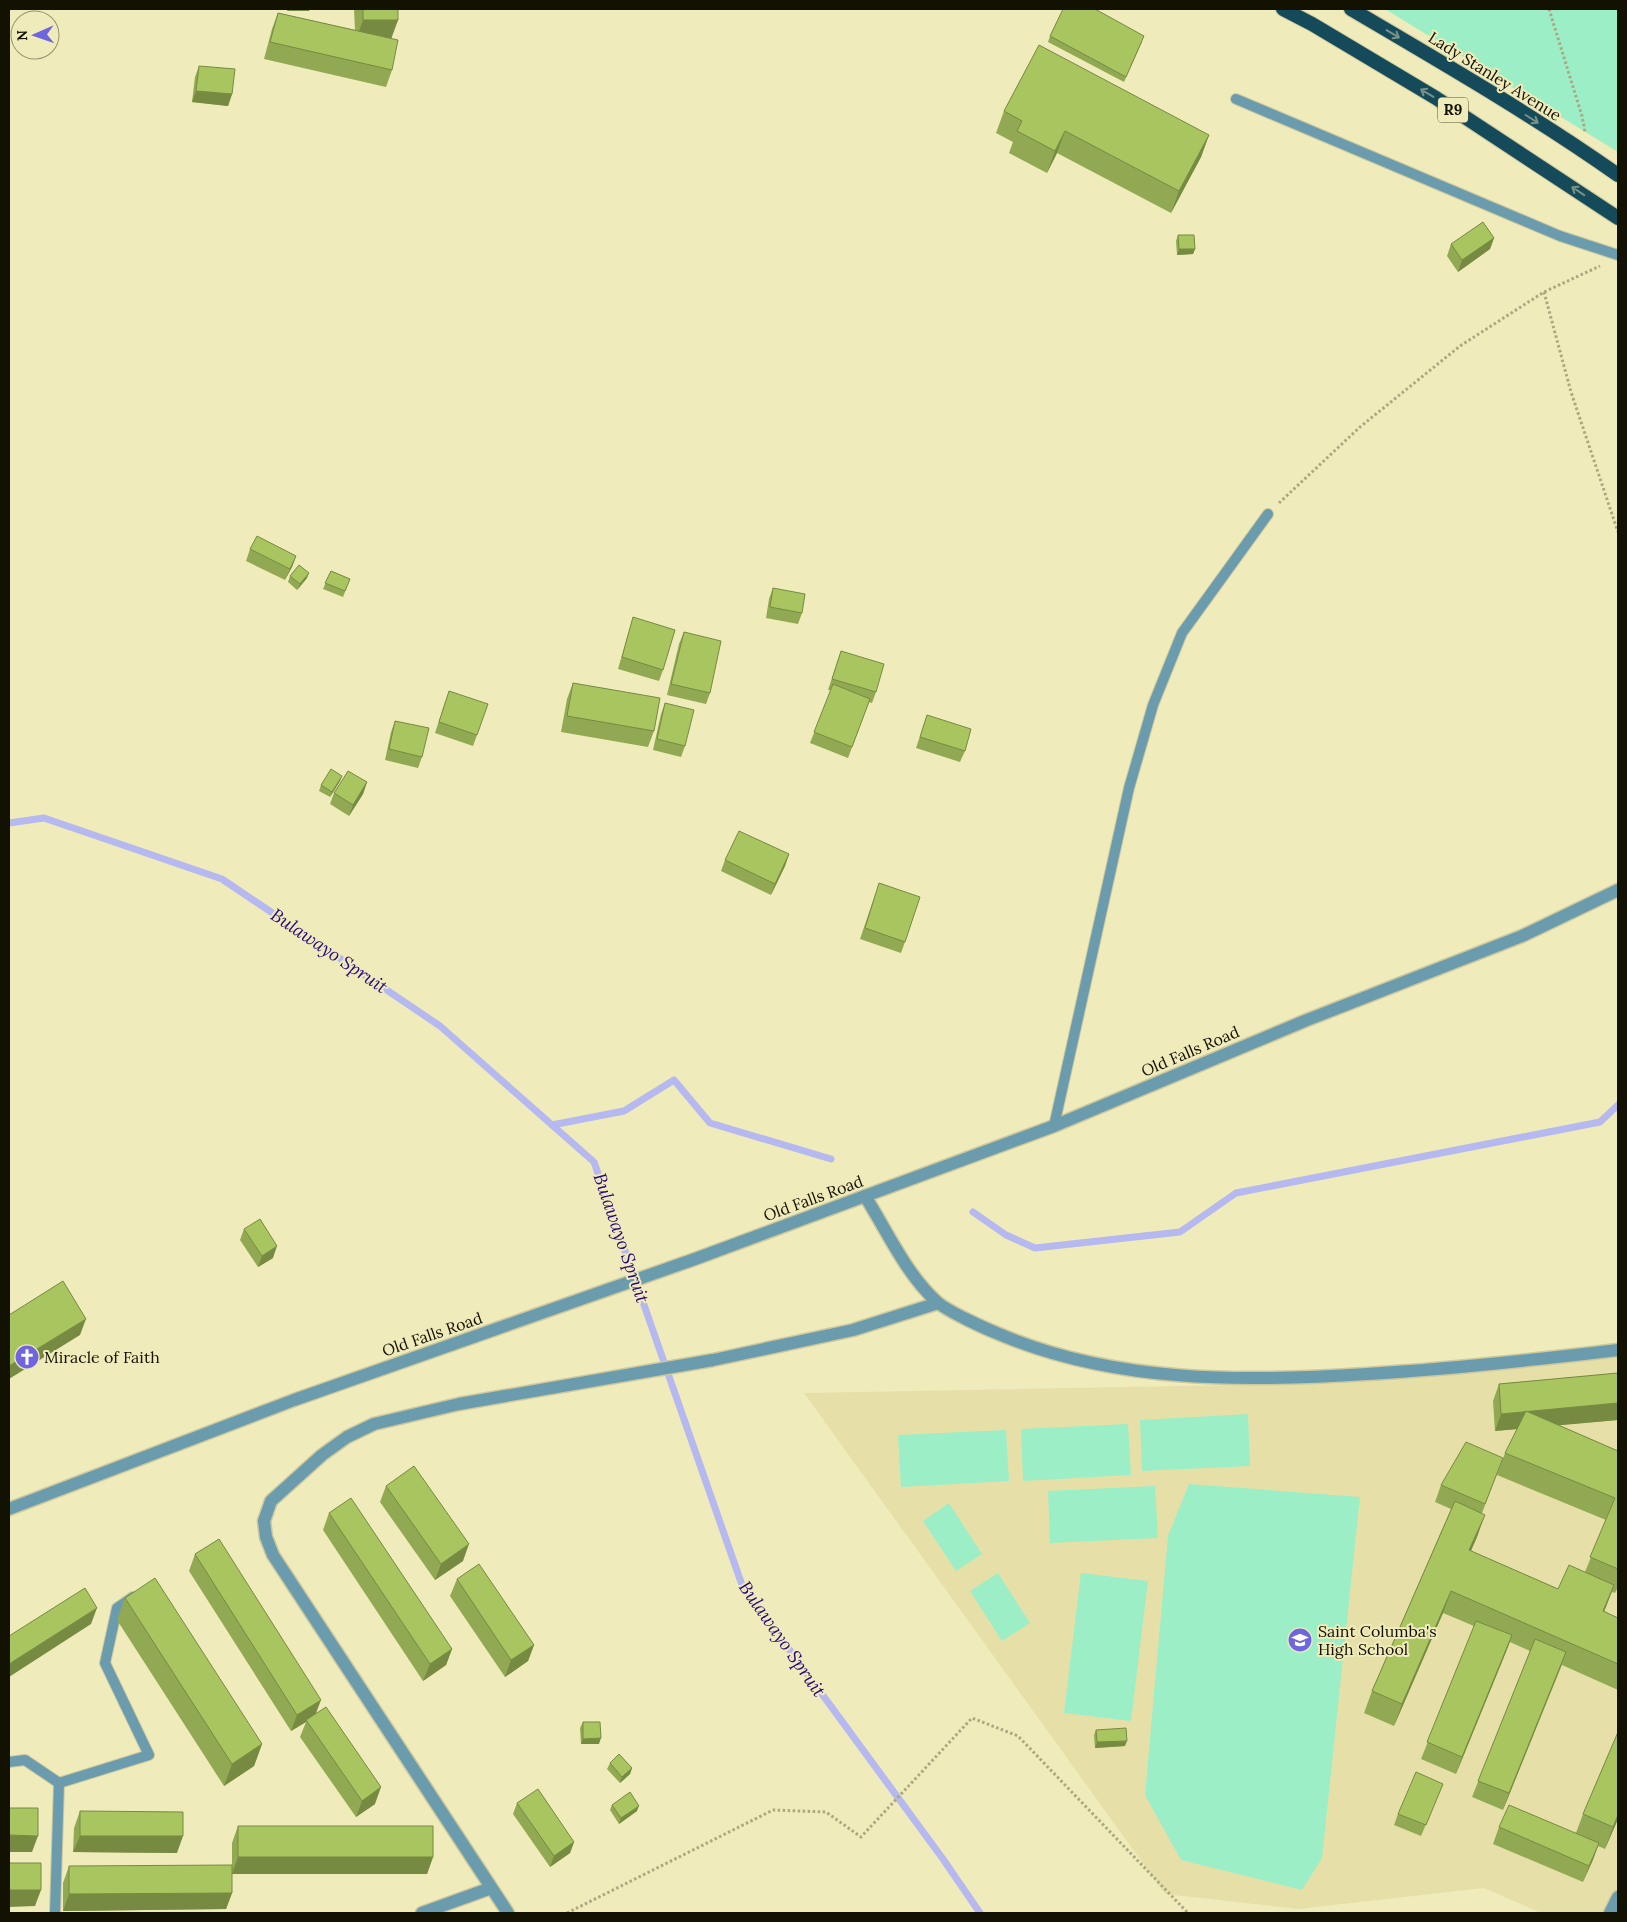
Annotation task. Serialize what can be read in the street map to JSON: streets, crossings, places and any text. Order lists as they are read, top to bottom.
{
  "streets": {
    "highway": ["Lady Stanley Avenue", "R9"],
    "street": ["Old Falls Road"]
  },
  "water": ["Bulawayo Spruit"],
  "places": {
    "church": ["Miracle of Faith"],
    "school or university": ["Saint Columba's High School"]
  },
  "north": "left"
}
